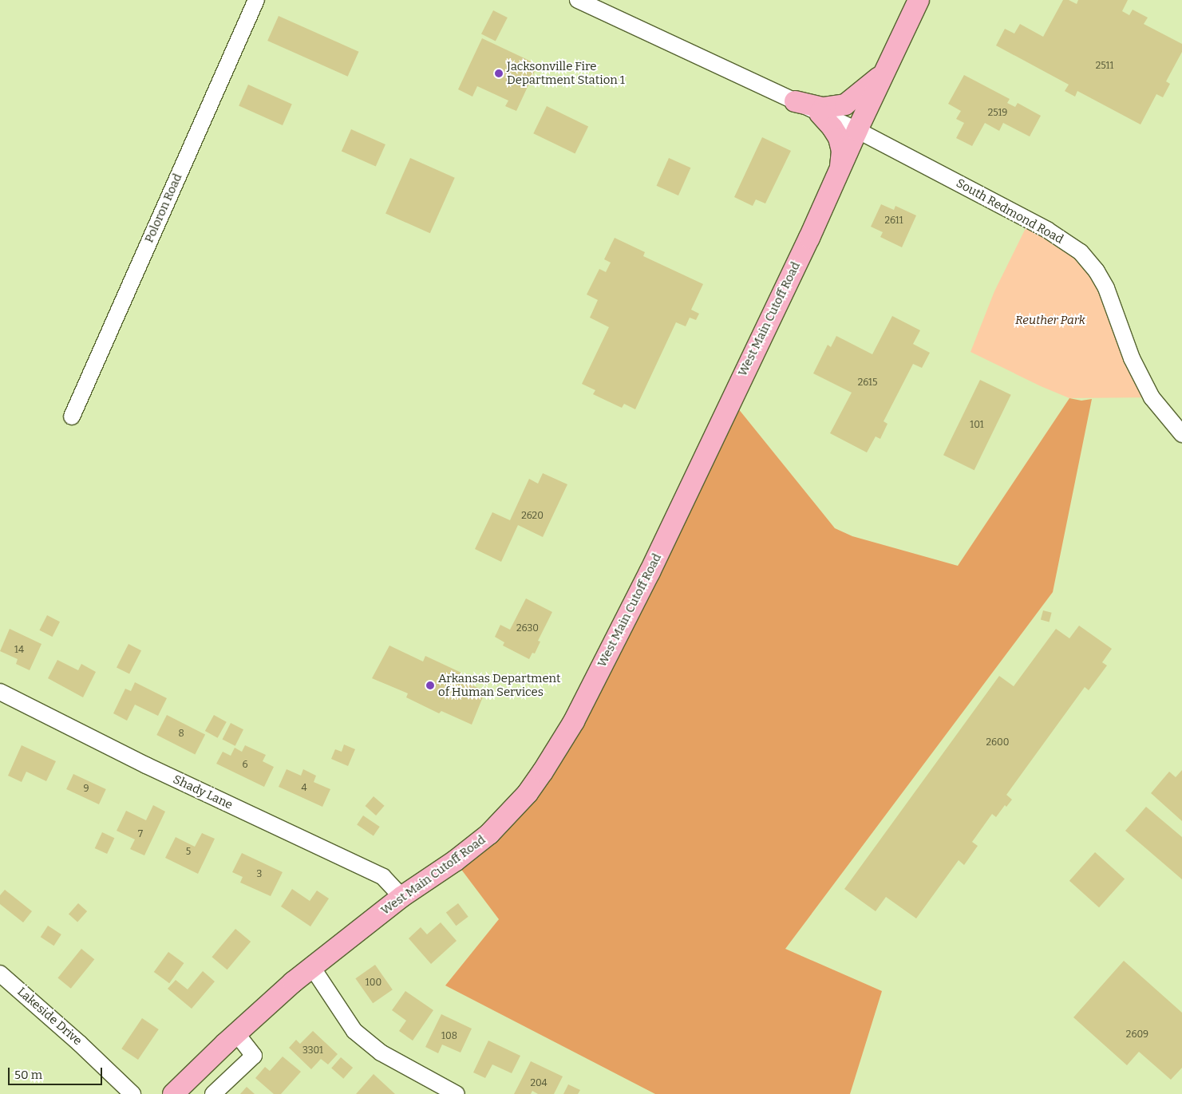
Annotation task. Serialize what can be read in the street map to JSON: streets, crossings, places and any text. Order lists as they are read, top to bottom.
{
  "streets": {
    "main road": ["West Main Cutoff Road"],
    "street": [
      "Poloron Road",
      "South Redmond Road",
      "Shady Lane",
      "Lakeside Drive"
    ]
  },
  "crossings": [
    ["South Redmond Road", "West Main Cutoff Road"],
    ["West Main Cutoff Road", "Shady Lane"]
  ],
  "parks": ["Reuther Park"],
  "places": ["Jacksonville Fire Department Station 1", "Arkansas Department of Human Services"],
  "house_numbers": [
    "2511",
    "2519",
    "2611",
    "2615",
    "101",
    "2620",
    "2630",
    "14",
    "8",
    "2600",
    "6",
    "4",
    "9",
    "7",
    "5",
    "3",
    "100",
    "2609",
    "108",
    "3301",
    "204"
  ],
  "scale_bar": "50 m"
}
